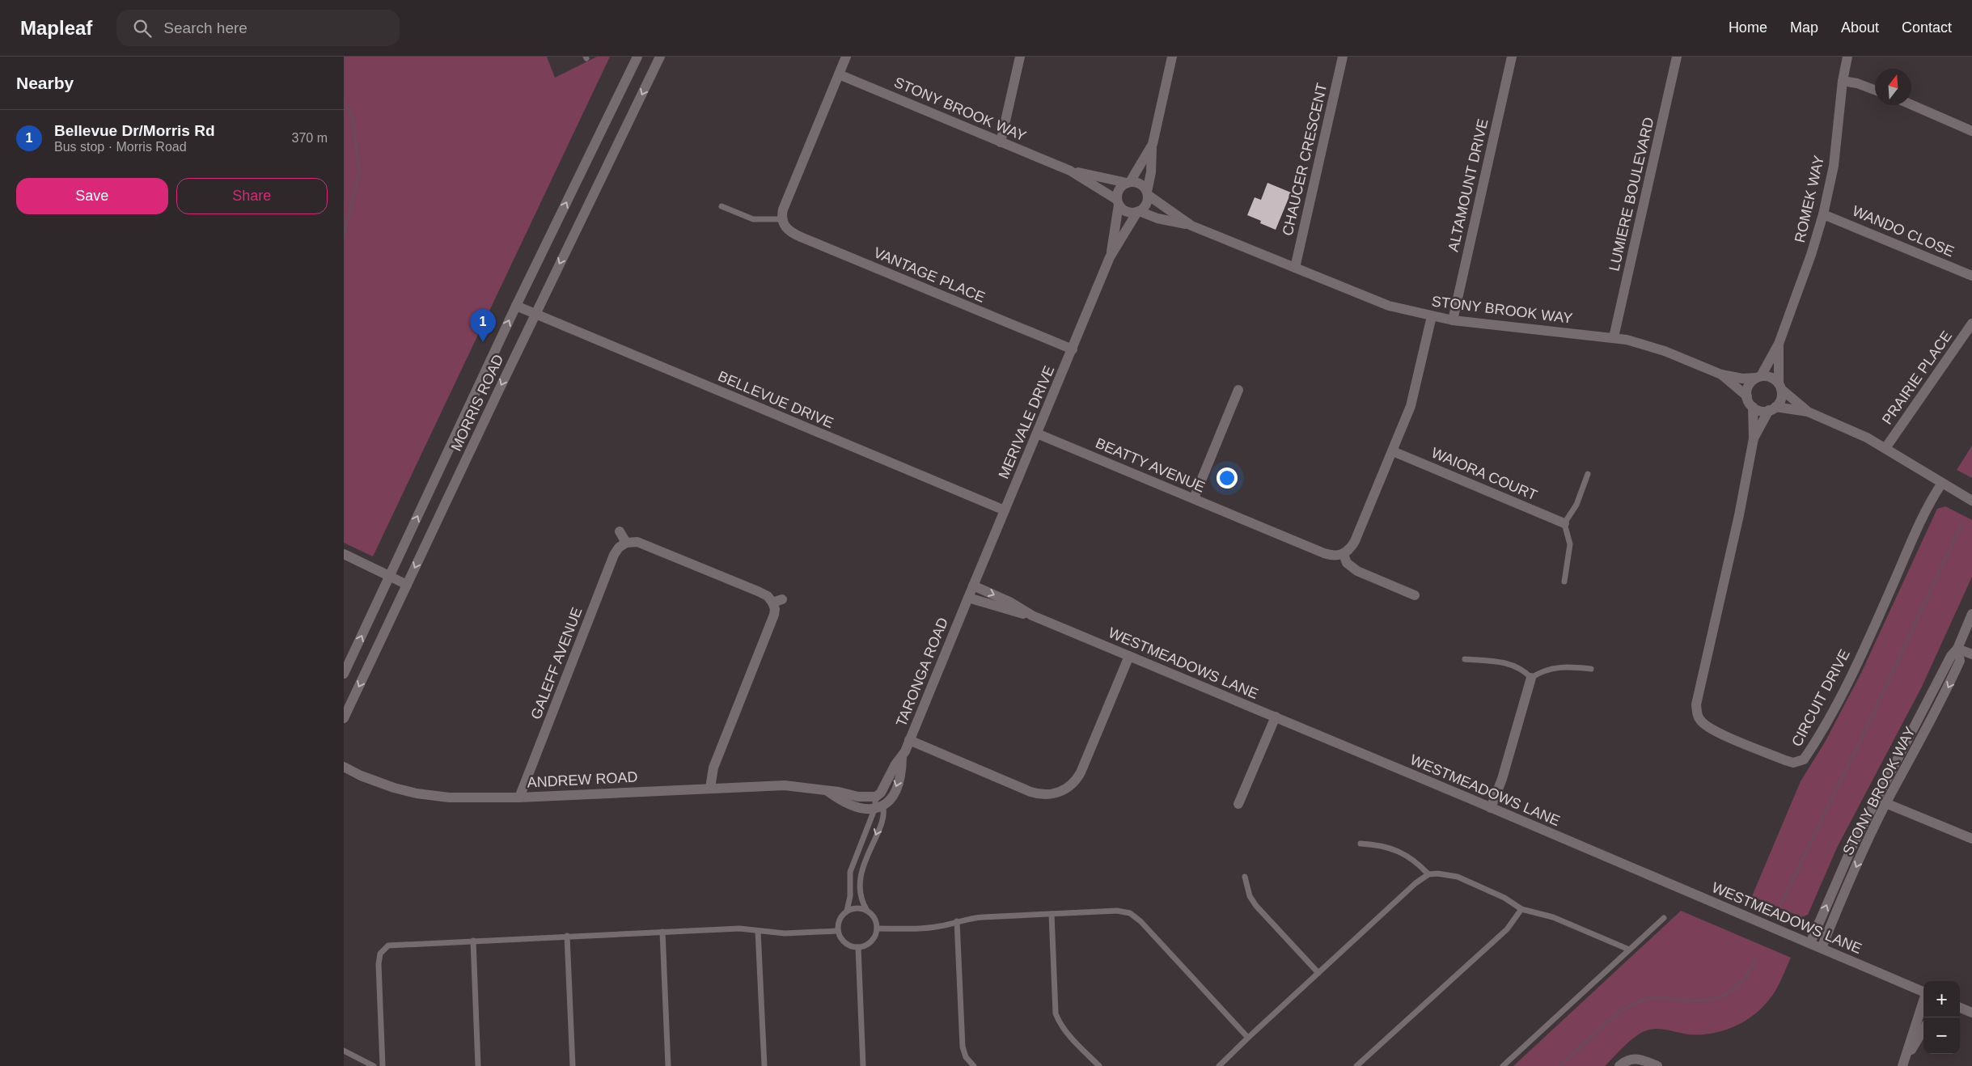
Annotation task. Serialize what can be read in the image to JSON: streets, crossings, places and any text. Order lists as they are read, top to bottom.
{
  "streets": {
    "street": [
      "STONY BROOK WAY",
      "CHAUCER CRESCENT",
      "ALTAMOUNT DRIVE",
      "LUMIERE BOULEVARD",
      "ROMEK WAY",
      "WANDO CLOSE",
      "VANTAGE PLACE",
      "PRAIRIE PLACE",
      "BELLEVUE DRIVE",
      "MORRIS ROAD",
      "MERIVALE DRIVE",
      "BEATTY AVENUE",
      "WAIORA COURT",
      "GALEFF AVENUE",
      "WESTMEADOWS LANE",
      "TARONGA ROAD",
      "CIRCUIT DRIVE",
      "ANDREW ROAD"
    ]
  },
  "crossings": [
    ["STONY BROOK WAY", "CHAUCER CRESCENT"],
    ["STONY BROOK WAY", "ALTAMOUNT DRIVE"],
    ["STONY BROOK WAY", "LUMIERE BOULEVARD"],
    ["STONY BROOK WAY", "ROMEK WAY"],
    ["STONY BROOK WAY", "MERIVALE DRIVE"],
    ["STONY BROOK WAY", "WESTMEADOWS LANE"],
    ["STONY BROOK WAY", "CIRCUIT DRIVE"],
    ["ROMEK WAY", "WANDO CLOSE"],
    ["ROMEK WAY", "CIRCUIT DRIVE"],
    ["VANTAGE PLACE", "MERIVALE DRIVE"],
    ["BELLEVUE DRIVE", "MORRIS ROAD"],
    ["BELLEVUE DRIVE", "MERIVALE DRIVE"],
    ["MERIVALE DRIVE", "BEATTY AVENUE"],
    ["MERIVALE DRIVE", "WESTMEADOWS LANE"],
    ["MERIVALE DRIVE", "TARONGA ROAD"],
    ["GALEFF AVENUE", "ANDREW ROAD"],
    ["WESTMEADOWS LANE", "TARONGA ROAD"],
    ["TARONGA ROAD", "ANDREW ROAD"]
  ],
  "north": "top",
  "page": {
    "header": "Mapleaf",
    "search": "Search here",
    "nav": [
      "Home",
      "Map",
      "About",
      "Contact"
    ],
    "heading": "Nearby",
    "list": [
      {
        "mark": "1",
        "name": "Bellevue Dr/Morris Rd",
        "note": "Bus stop · Morris Road",
        "value": "370 m"
      }
    ],
    "buttons": ["Save", "Share"],
    "pins": "1",
    "map_buttons": ["+", "−"]
  }
}
